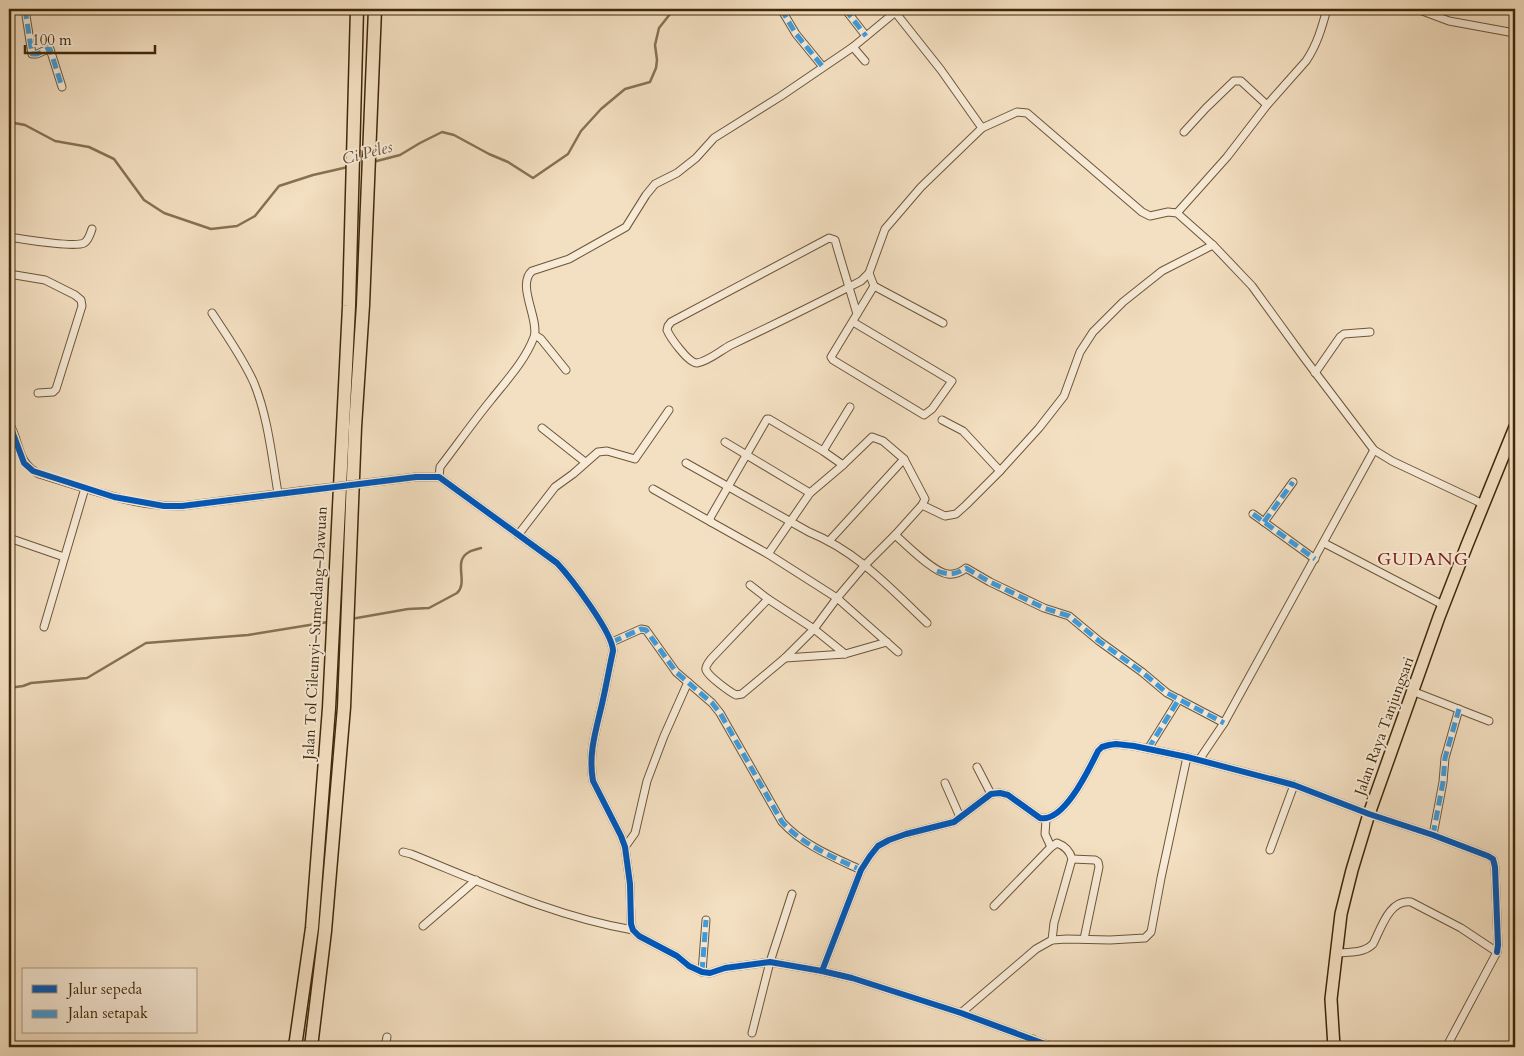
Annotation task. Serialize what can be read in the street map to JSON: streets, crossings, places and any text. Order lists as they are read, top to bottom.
{
  "streets": {
    "highway": ["Jalan Tol Cileunyi–Sumedang–Dawuan", "Jalan Raya Tanjungsari"]
  },
  "districts": ["GUDANG"],
  "water": ["Ci Peles"],
  "legend": ["Jalur sepeda", "Jalan setapak"],
  "scale_bar": "100 m"
}
